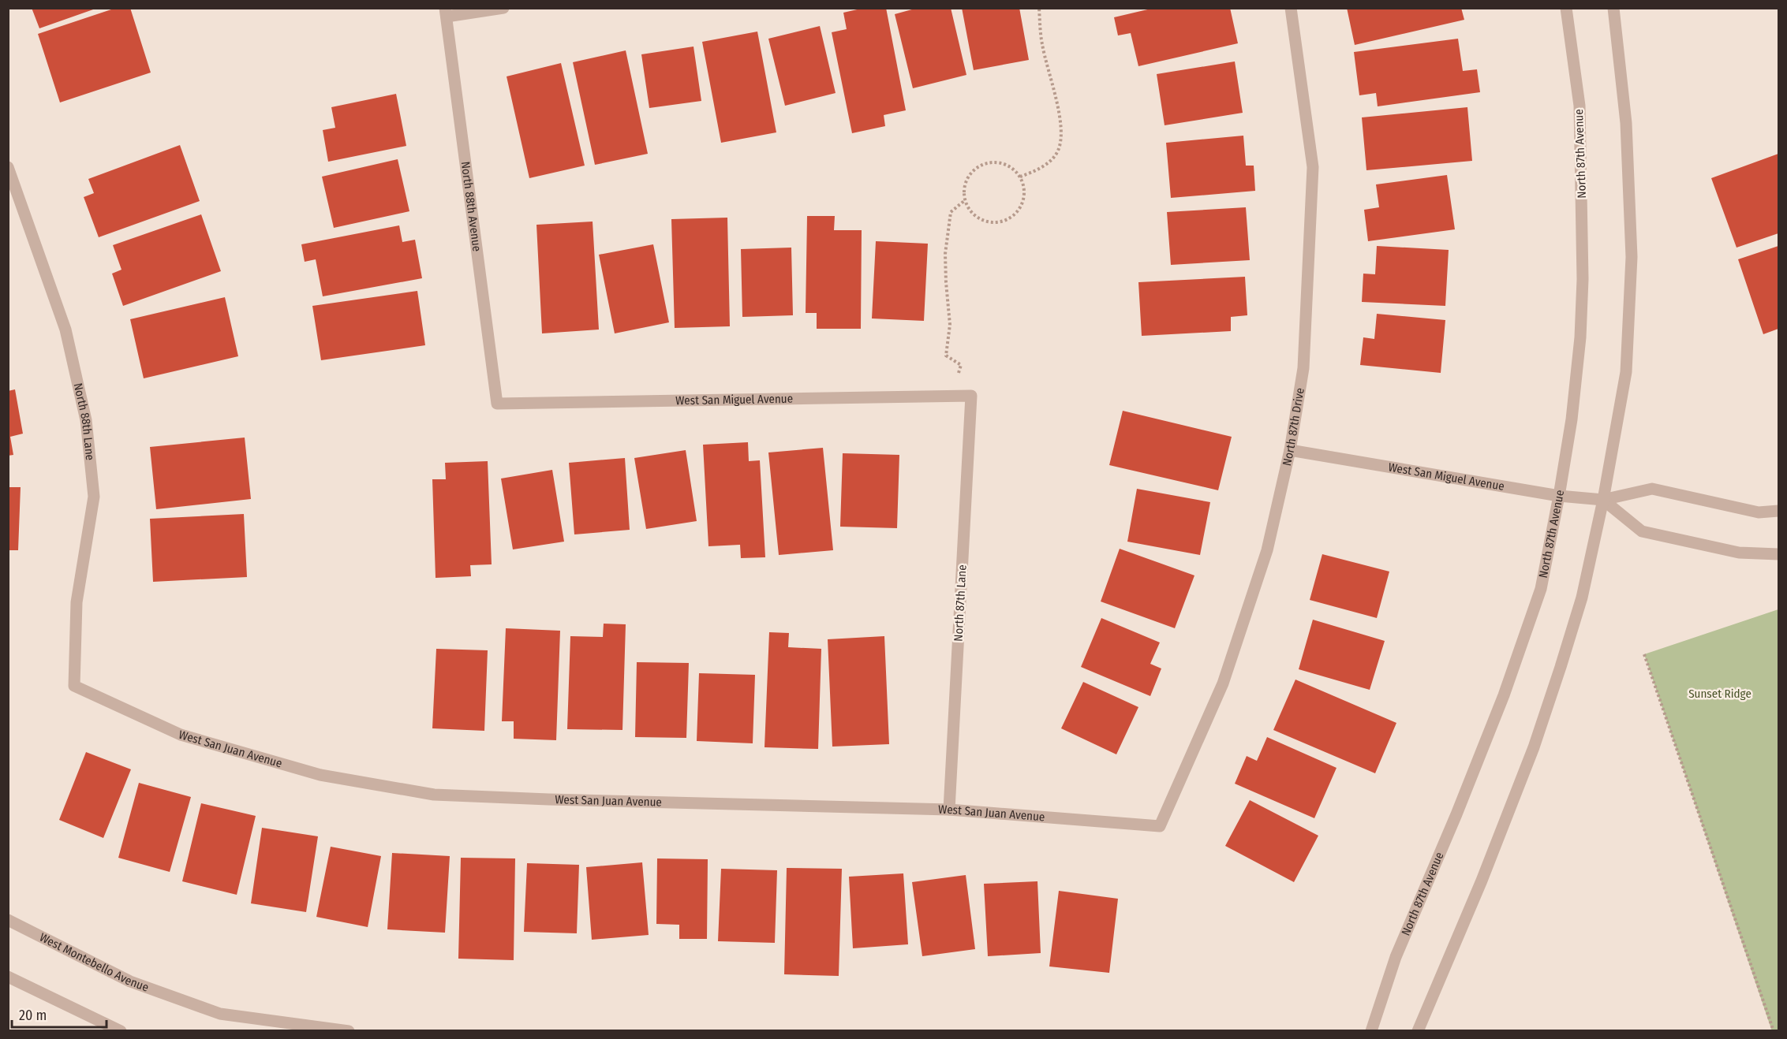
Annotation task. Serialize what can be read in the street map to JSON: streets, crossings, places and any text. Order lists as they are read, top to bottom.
{
  "streets": {
    "street": [
      "North 87th Avenue",
      "North 88th Avenue",
      "West San Miguel Avenue",
      "North 88th Lane",
      "North 87th Drive",
      "North 87th Lane",
      "West San Juan Avenue",
      "West Montebello Avenue"
    ]
  },
  "crossings": [
    ["North 87th Avenue", "West San Miguel Avenue"],
    ["North 88th Avenue", "West San Miguel Avenue"],
    ["West San Miguel Avenue", "North 87th Drive"],
    ["West San Miguel Avenue", "North 87th Lane"],
    ["North 88th Lane", "West San Juan Avenue"],
    ["North 87th Drive", "West San Juan Avenue"],
    ["North 87th Lane", "West San Juan Avenue"]
  ],
  "parks": ["Sunset Ridge"],
  "scale_bar": "20 m"
}
